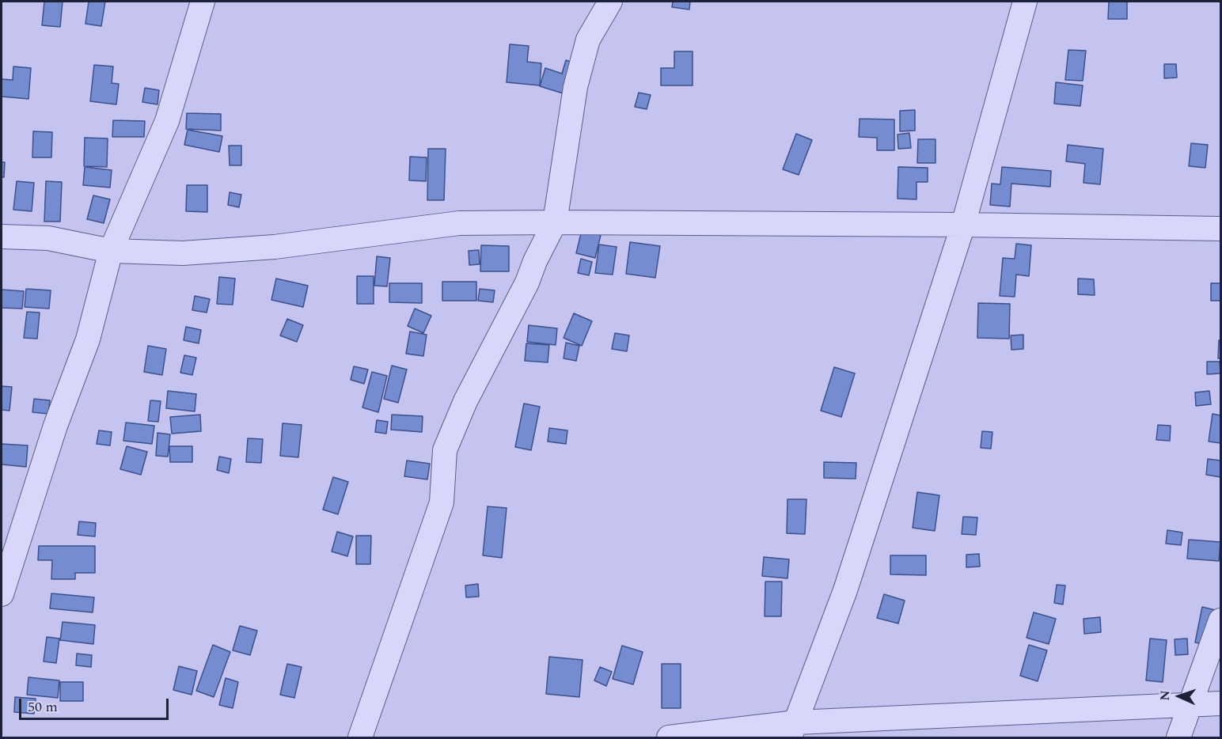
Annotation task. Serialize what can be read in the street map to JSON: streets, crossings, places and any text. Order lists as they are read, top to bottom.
{
  "scale_bar": "50 m",
  "north": "left"
}
